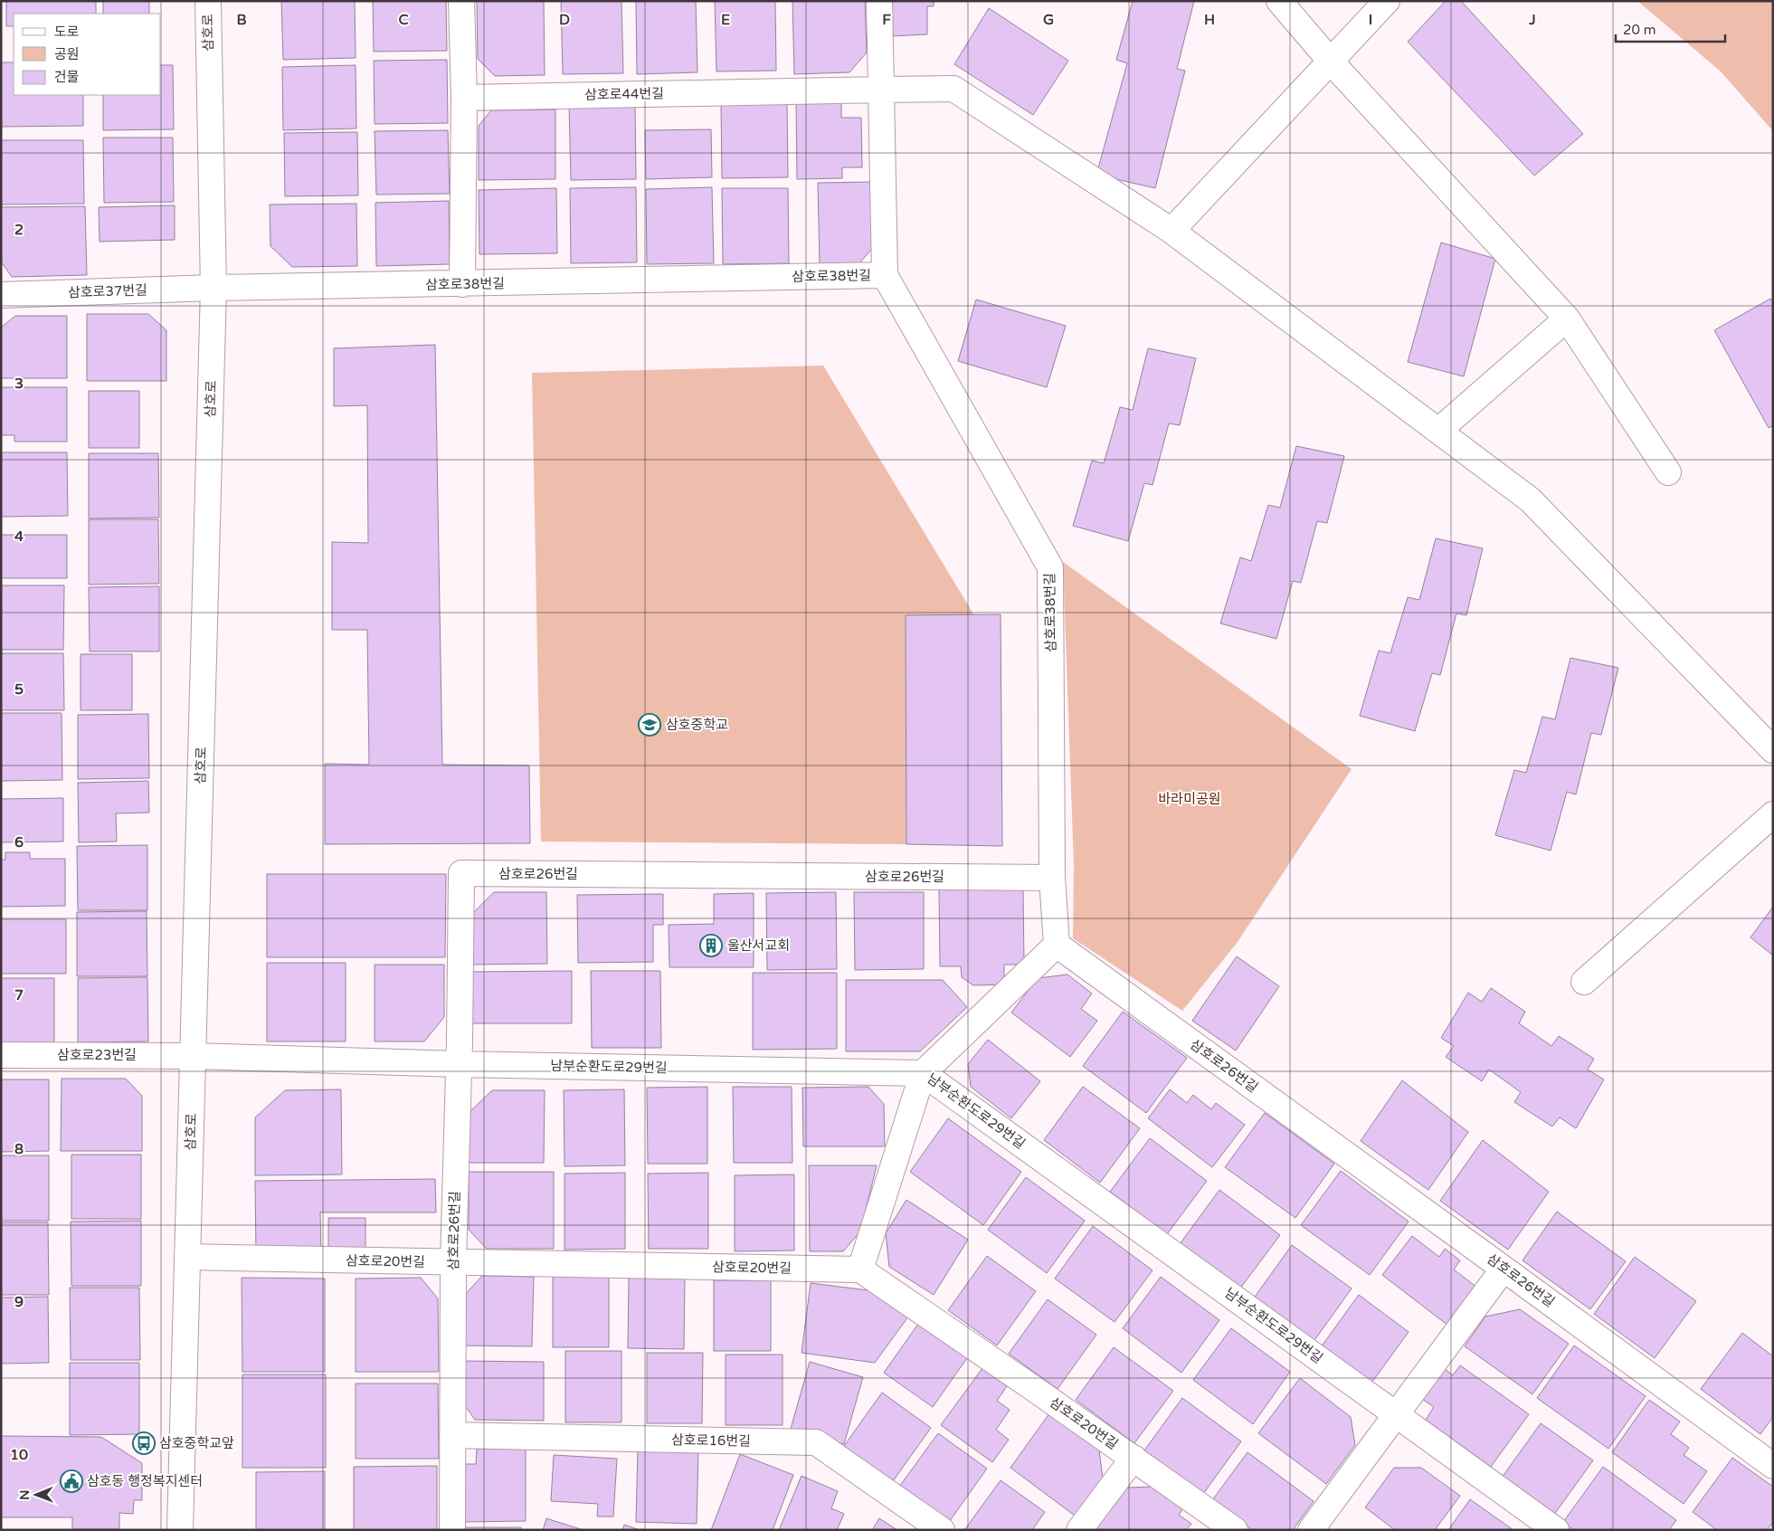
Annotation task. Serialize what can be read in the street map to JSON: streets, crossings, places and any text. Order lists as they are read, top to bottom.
{
  "streets": {
    "street": [
      "삼호로",
      "삼호로44번길",
      "삼호로38번길",
      "삼호로37번길",
      "삼호로26번길",
      "삼호로23번길",
      "남부순환도로29번길",
      "삼호로20번길",
      "삼호로16번길"
    ]
  },
  "crossings": [
    ["삼호로", "삼호로38번길"],
    ["삼호로", "삼호로37번길"],
    ["삼호로", "삼호로23번길"],
    ["삼호로", "남부순환도로29번길"],
    ["삼호로", "삼호로20번길"],
    ["삼호로38번길", "삼호로37번길"],
    ["삼호로38번길", "삼호로26번길"],
    ["삼호로26번길", "남부순환도로29번길"],
    ["삼호로26번길", "삼호로20번길"],
    ["삼호로26번길", "삼호로16번길"],
    ["삼호로23번길", "남부순환도로29번길"]
  ],
  "parks": ["바라미공원"],
  "places": {
    "school or university": ["삼호중학교"],
    "building": ["울산서교회"],
    "bus stop": ["삼호중학교앞"],
    "public building": ["삼호동 행정복지센터"]
  },
  "legend": ["도로", "공원", "건물"],
  "scale_bar": "20 m",
  "north": "left",
  "grid": {
    "columns": [
      "B",
      "C",
      "D",
      "E",
      "F",
      "G",
      "H",
      "I",
      "J"
    ],
    "rows": [
      "2",
      "3",
      "4",
      "5",
      "6",
      "7",
      "8",
      "9",
      "10"
    ]
  }
}
